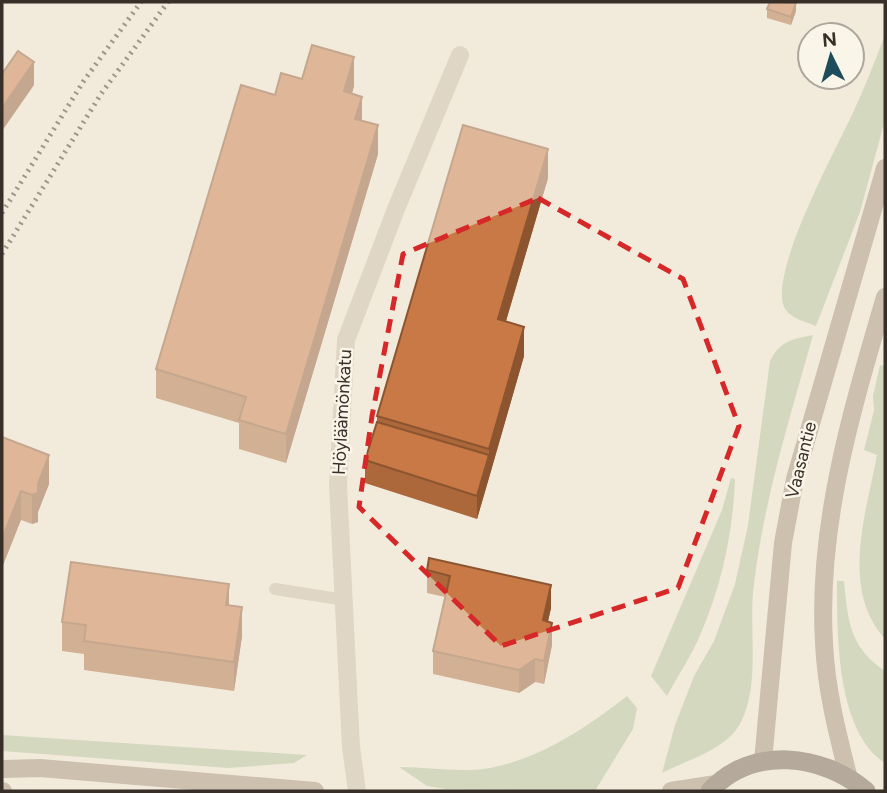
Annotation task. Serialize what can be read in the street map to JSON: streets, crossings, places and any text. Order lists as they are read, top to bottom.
{
  "streets": {
    "main road": ["Vaasantie"],
    "street": ["Höyläämönkatu"]
  },
  "north": "top"
}
